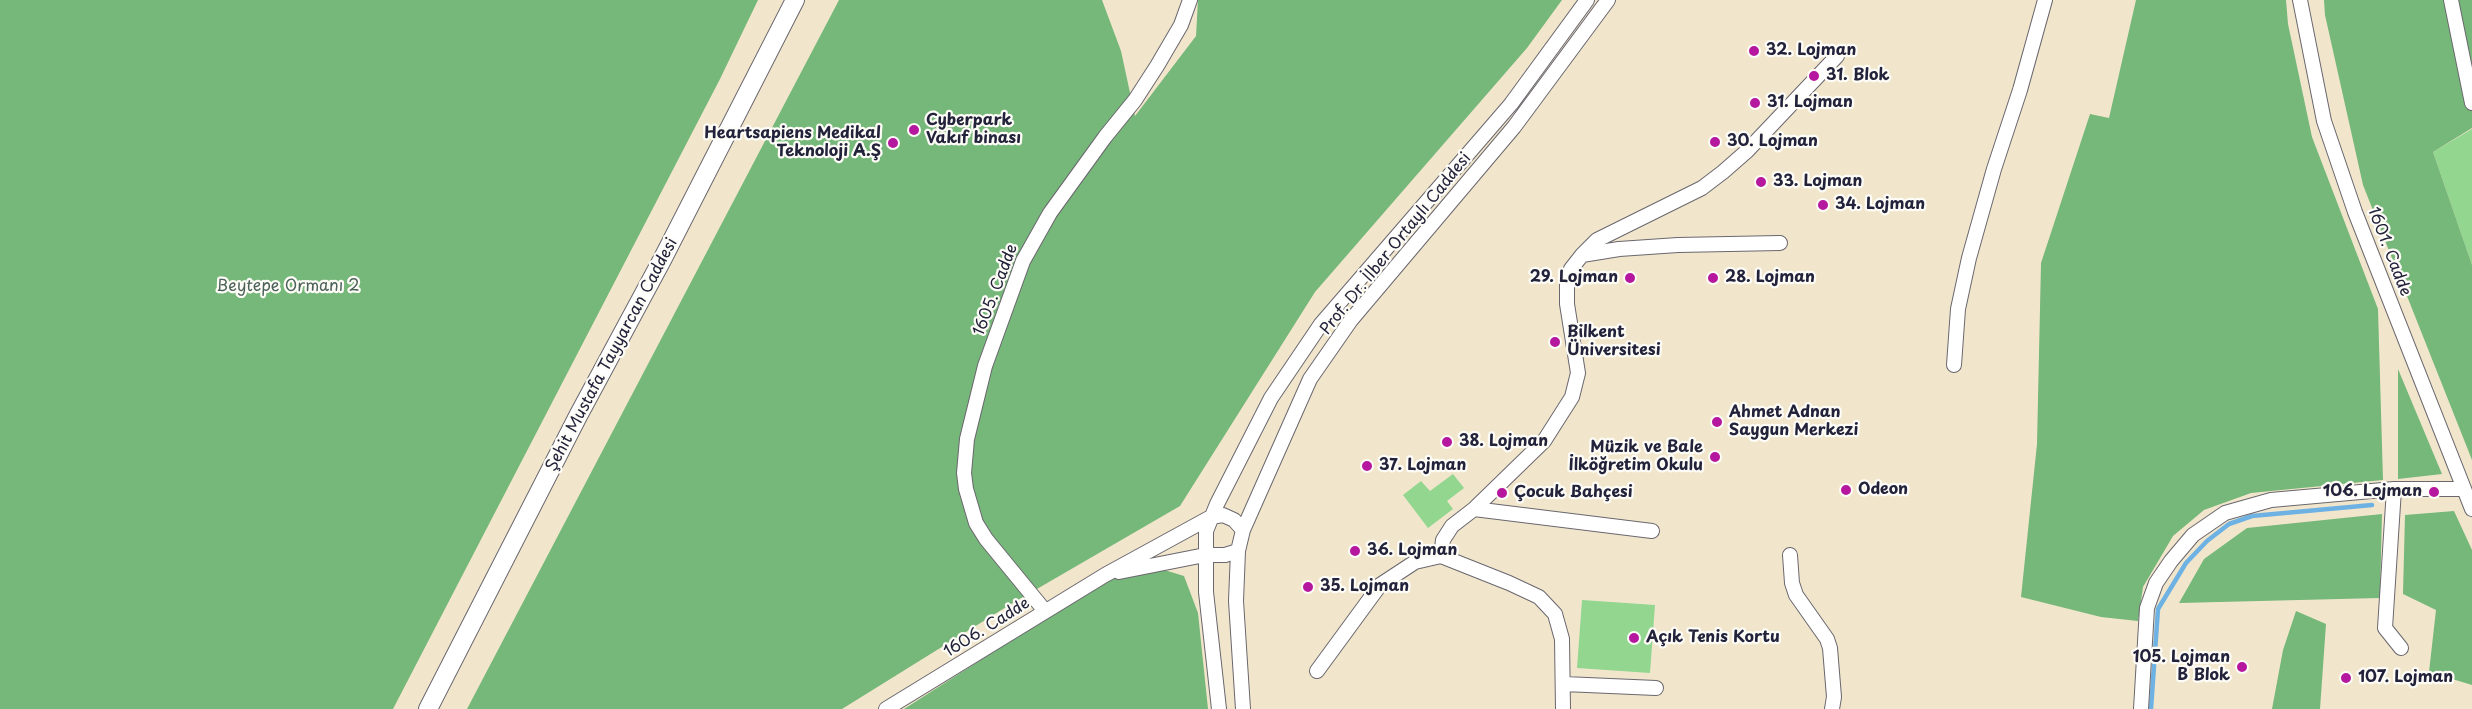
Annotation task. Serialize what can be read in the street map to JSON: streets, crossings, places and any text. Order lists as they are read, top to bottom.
{
  "streets": {
    "main road": ["Şehit Mustafa Tayyarcan Caddesi"],
    "street": [
      "Prof. Dr. İlber Ortaylı Caddesi",
      "1601. Cadde",
      "1605. Cadde",
      "1606. Cadde"
    ]
  },
  "crossings": [
    ["Prof. Dr. İlber Ortaylı Caddesi", "1606. Cadde"],
    ["1605. Cadde", "1606. Cadde"]
  ],
  "parks": ["Beytepe Ormanı 2"],
  "places": [
    "32. Lojman",
    "31. Blok",
    "31. Lojman",
    "Cyberpark Vakıf binası",
    "30. Lojman",
    "Heartsapiens Medikal Teknoloji A.Ş",
    "33. Lojman",
    "34. Lojman",
    "29. Lojman",
    "28. Lojman",
    "Bilkent Üniversitesi",
    "Ahmet Adnan Saygun Merkezi",
    "38. Lojman",
    "Müzik ve Bale İlköğretim Okulu",
    "37. Lojman",
    "Odeon",
    "106. Lojman",
    "Çocuk Bahçesi",
    "36. Lojman",
    "35. Lojman",
    "Açık Tenis Kortu",
    "105. Lojman B Blok",
    "107. Lojman"
  ]
}
